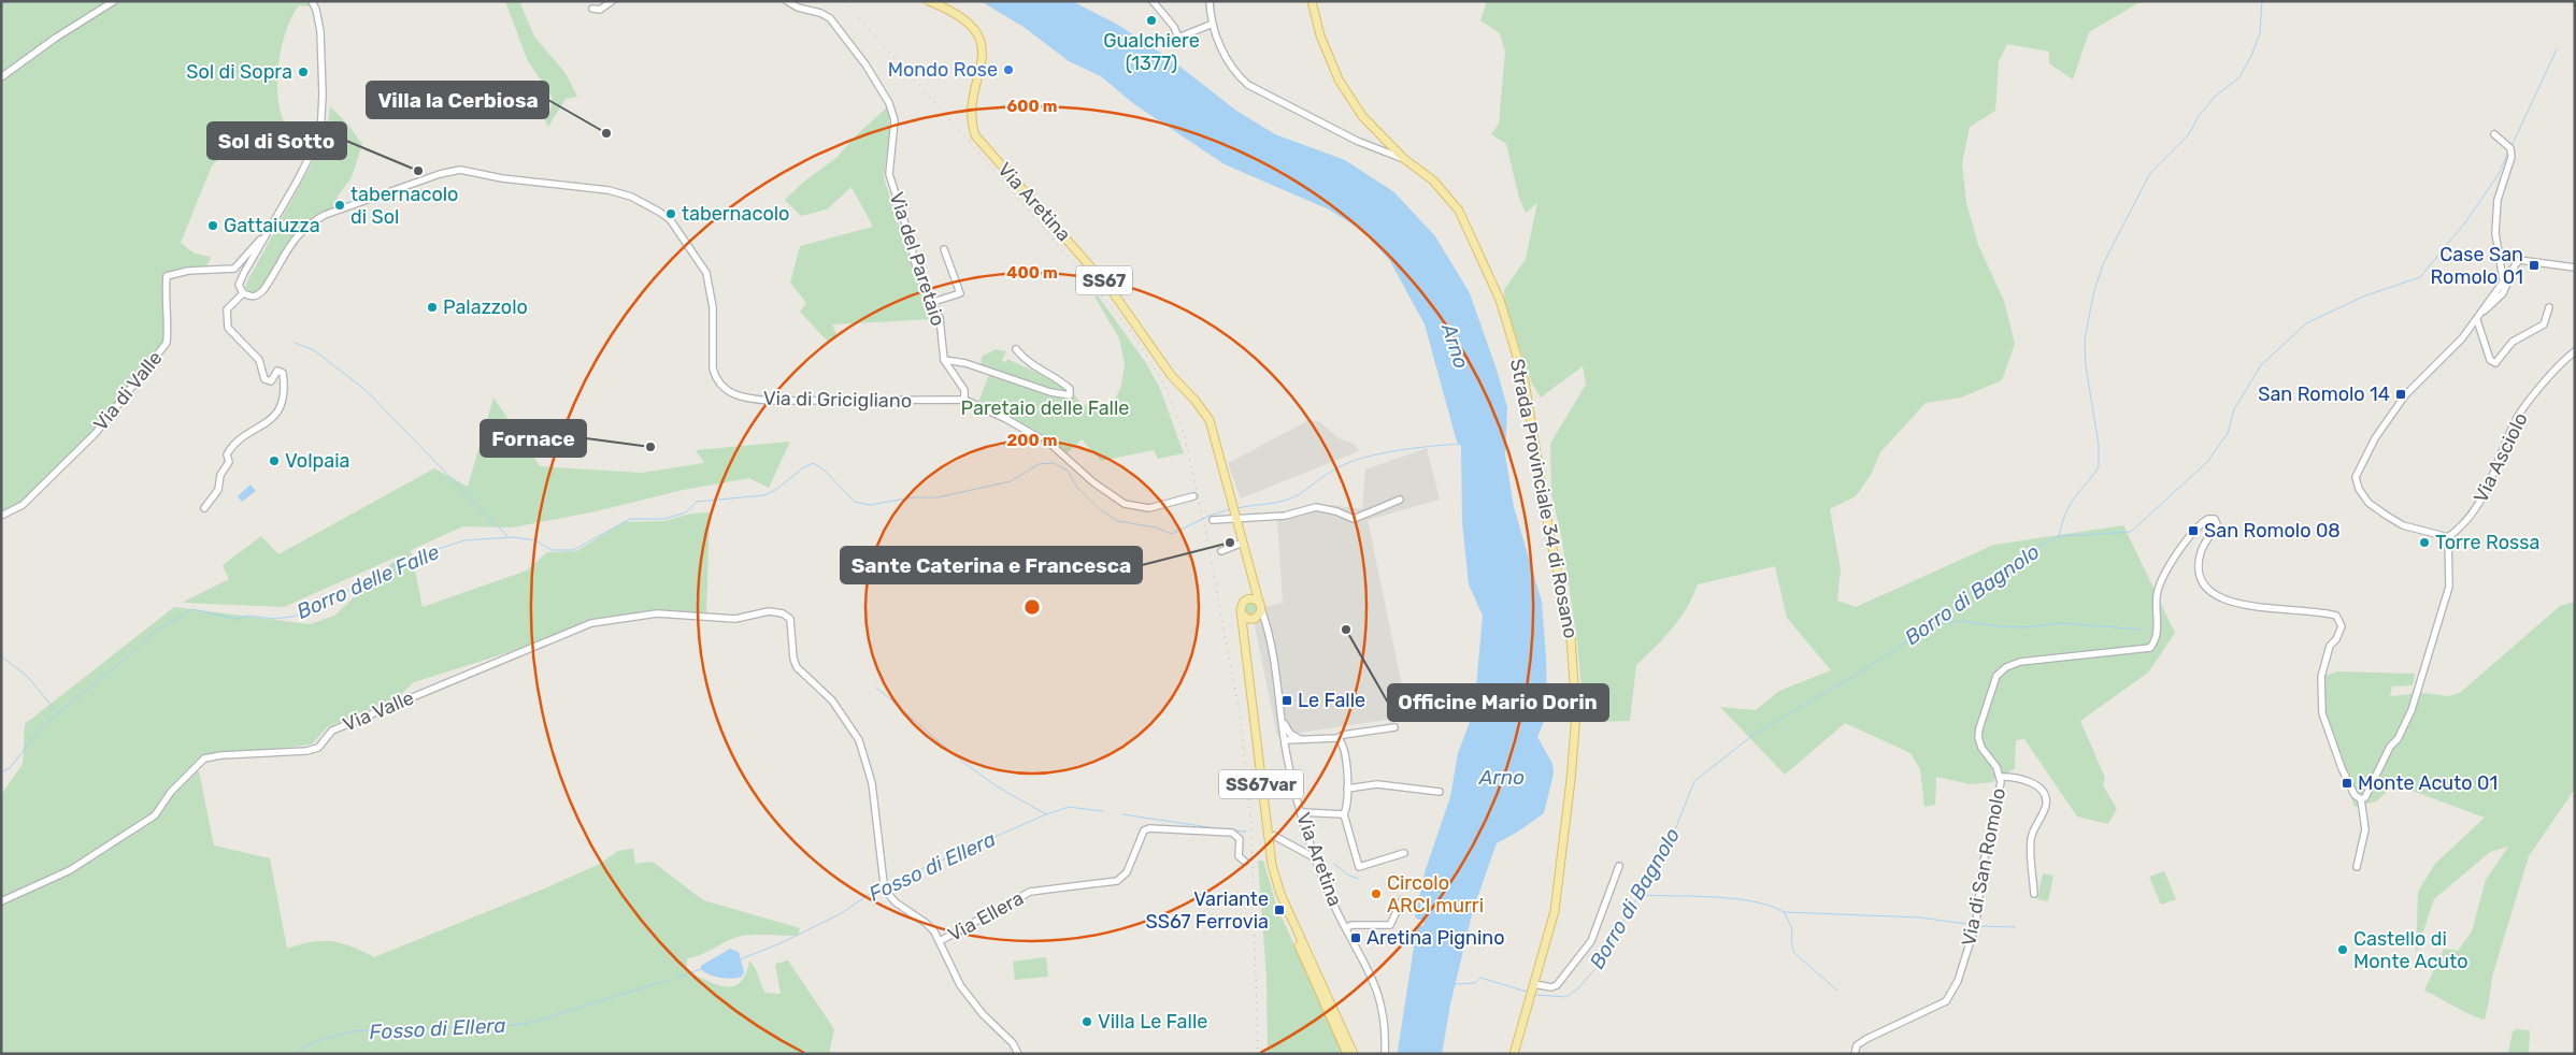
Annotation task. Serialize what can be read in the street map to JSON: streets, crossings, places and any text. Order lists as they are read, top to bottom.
{
  "streets": {
    "main road": [
      "Via Aretina",
      "SS67",
      "Strada Provinciale 34 di Rosano",
      "SS67var"
    ],
    "street": [
      "Via del Paretaio",
      "Via di Valle",
      "Via di Gricigliano",
      "Via Asciolo",
      "Via Valle",
      "Via di San Romolo",
      "Via Ellera"
    ]
  },
  "crossings": [
    ["Via Aretina", "SS67var"],
    ["Via del Paretaio", "Via di Gricigliano"],
    ["Via Valle", "Via Ellera"]
  ],
  "water": [
    "Arno",
    "Borro delle Falle",
    "Borro di Bagnolo",
    "Fosso di Ellera"
  ],
  "parks": ["Paretaio delle Falle"],
  "places": {
    "other": [
      "Gualchiere (1377)",
      "Mondo Rose",
      "Sol di Sopra",
      "Villa la Cerbiosa",
      "Sol di Sotto",
      "tabernacolo di Sol",
      "tabernacolo",
      "Gattaiuzza",
      "Palazzolo",
      "Fornace",
      "Volpaia",
      "Sante Caterina e Francesca",
      "Torre Rossa",
      "Officine Mario Dorin",
      "Circolo ARCI murri",
      "Castello di Monte Acuto",
      "Villa Le Falle"
    ],
    "transit": [
      "Case San Romolo 01",
      "San Romolo 14",
      "San Romolo 08",
      "Le Falle",
      "Monte Acuto 01",
      "Variante SS67 Ferrovia",
      "Aretina Pignino"
    ]
  },
  "rings": ["600 m", "400 m", "200 m"]
}
